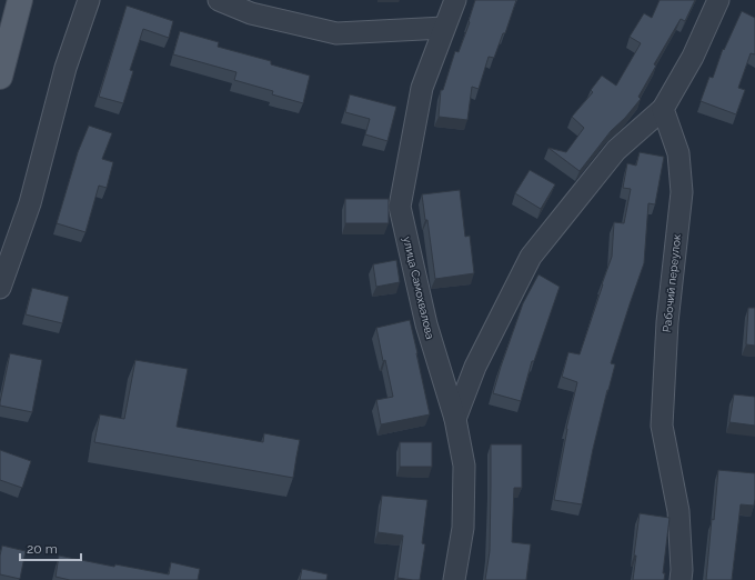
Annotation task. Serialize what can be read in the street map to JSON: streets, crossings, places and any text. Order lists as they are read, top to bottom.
{
  "streets": {
    "street": ["Рабочий переулок", "улица Самохвалова"]
  },
  "scale_bar": "20 m"
}
